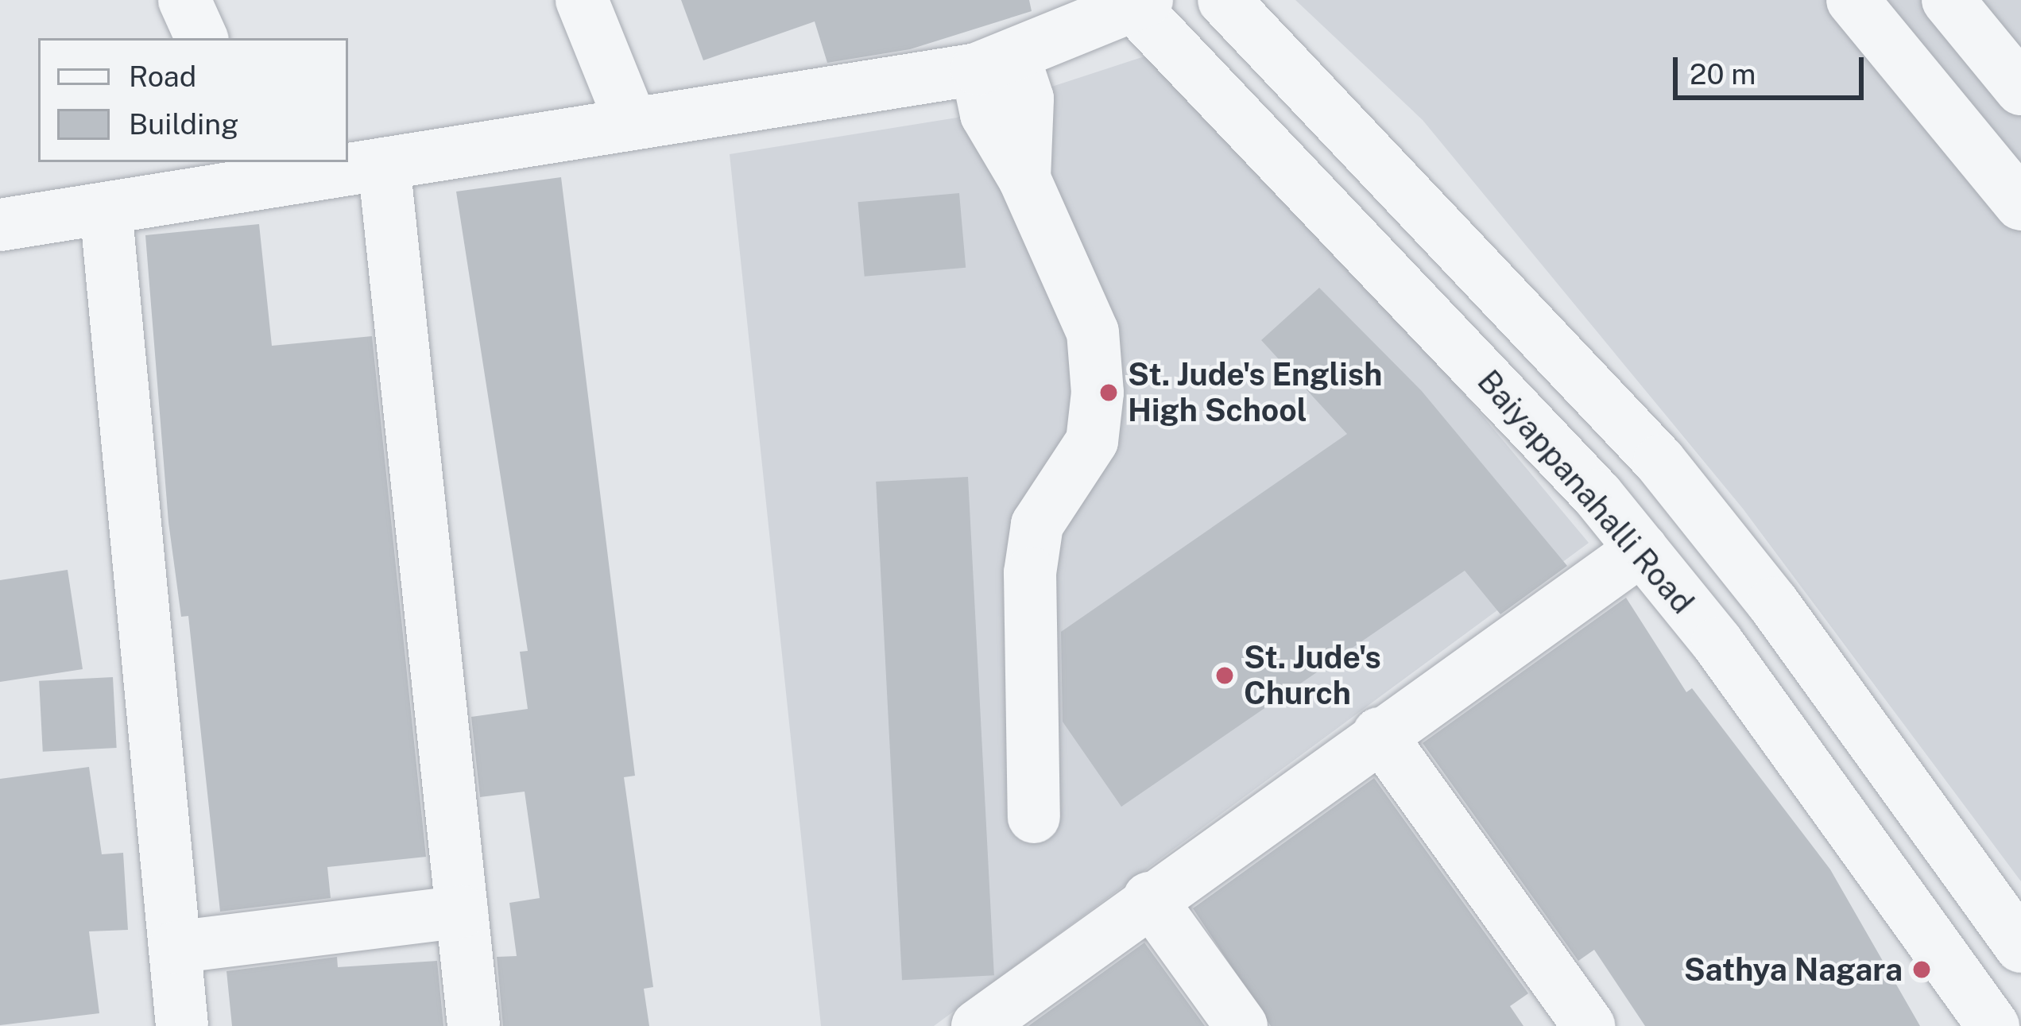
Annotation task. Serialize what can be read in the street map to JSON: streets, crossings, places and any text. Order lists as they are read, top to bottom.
{
  "streets": {
    "street": ["Baiyappanahalli Road"]
  },
  "places": ["St. Jude's English High School", "St. Jude's Church", "Sathya Nagara"],
  "legend": ["Road", "Building"],
  "scale_bar": "20 m"
}
